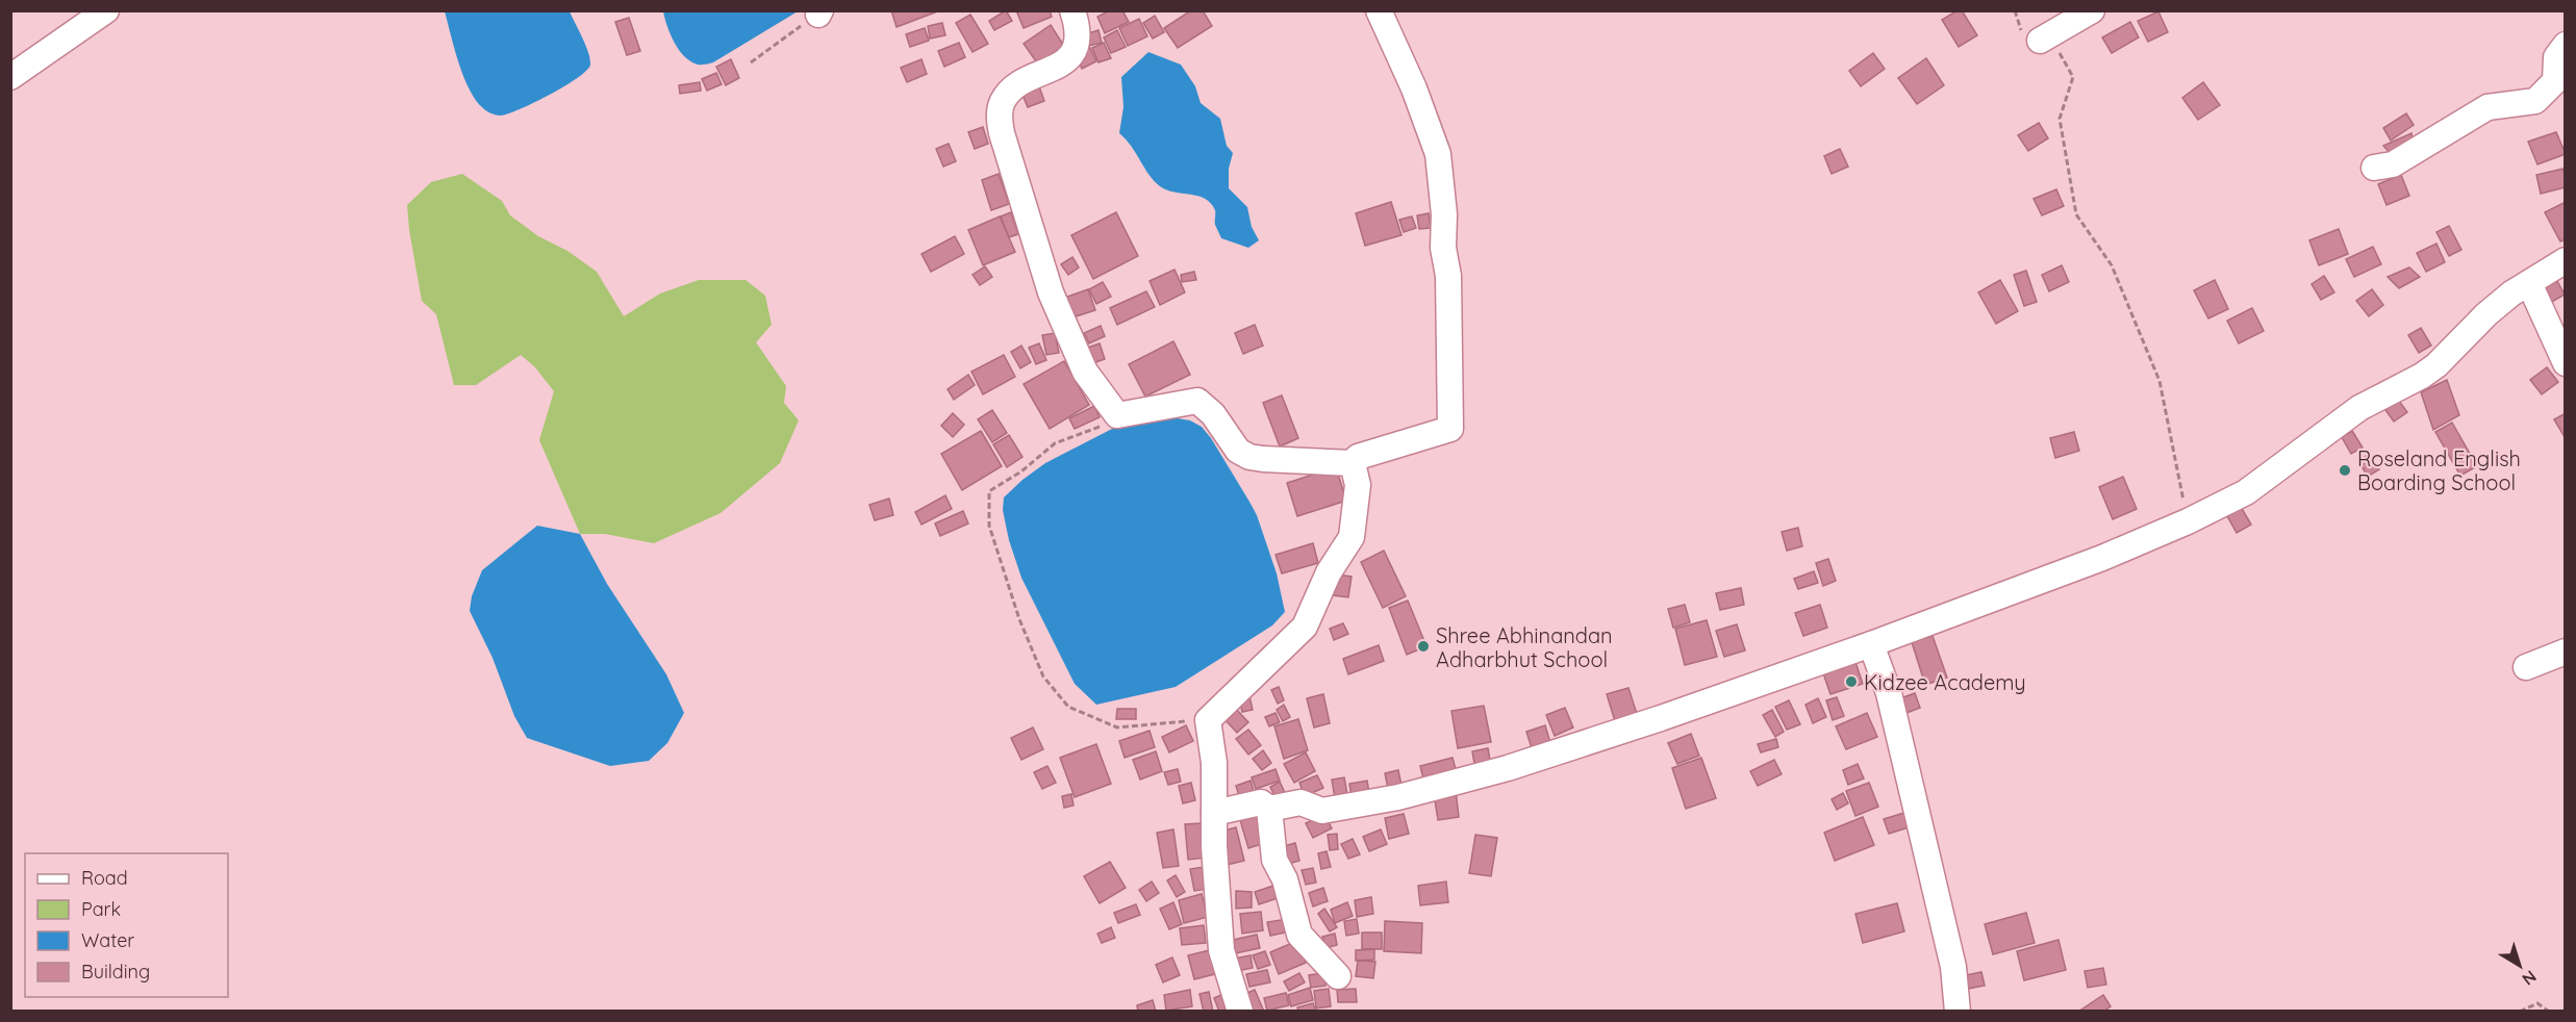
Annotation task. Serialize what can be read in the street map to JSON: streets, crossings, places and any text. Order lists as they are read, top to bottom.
{
  "places": ["Roseland English Boarding School", "Shree Abhinandan Adharbhut School", "Kidzee Academy"],
  "legend": [
    "Road",
    "Park",
    "Water",
    "Building"
  ],
  "north": "bottom right"
}
